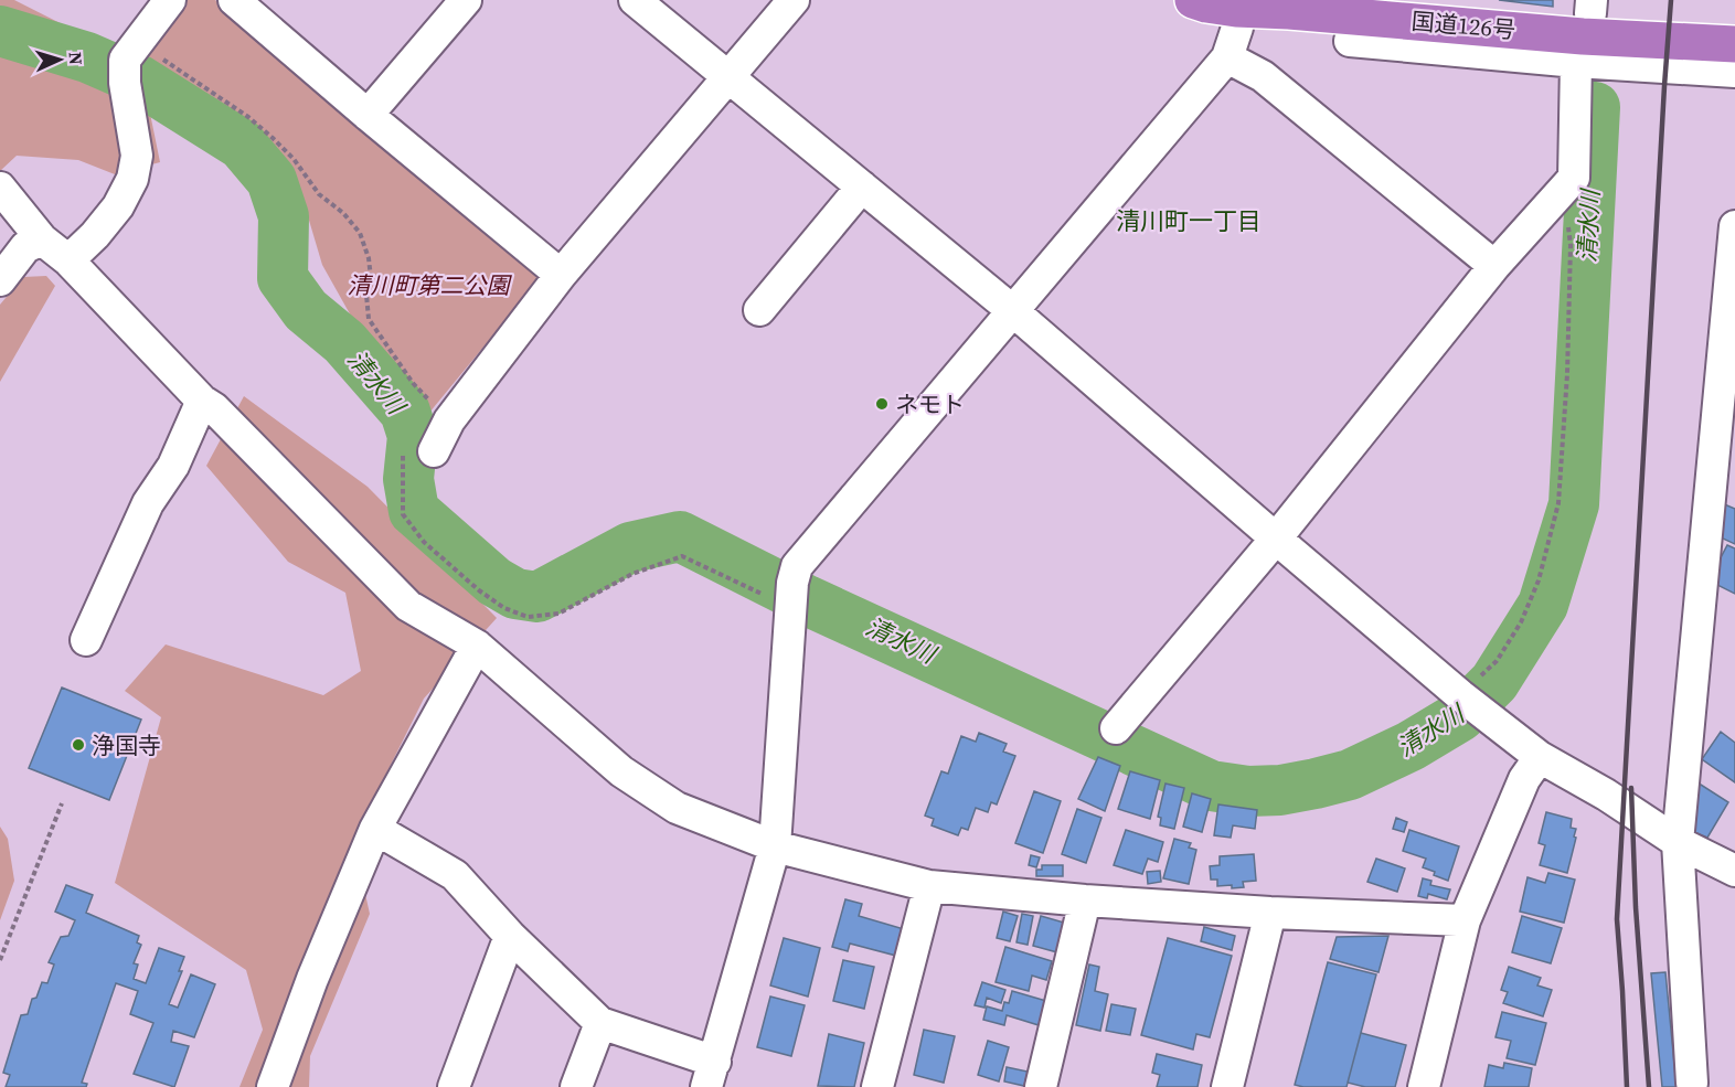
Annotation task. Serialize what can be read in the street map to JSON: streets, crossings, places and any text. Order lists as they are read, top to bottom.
{
  "streets": {
    "highway": ["国道126号"]
  },
  "districts": ["清川町一丁目"],
  "water": ["清水川"],
  "parks": ["清川町第二公園"],
  "places": ["ネモト", "浄国寺"],
  "north": "right"
}
